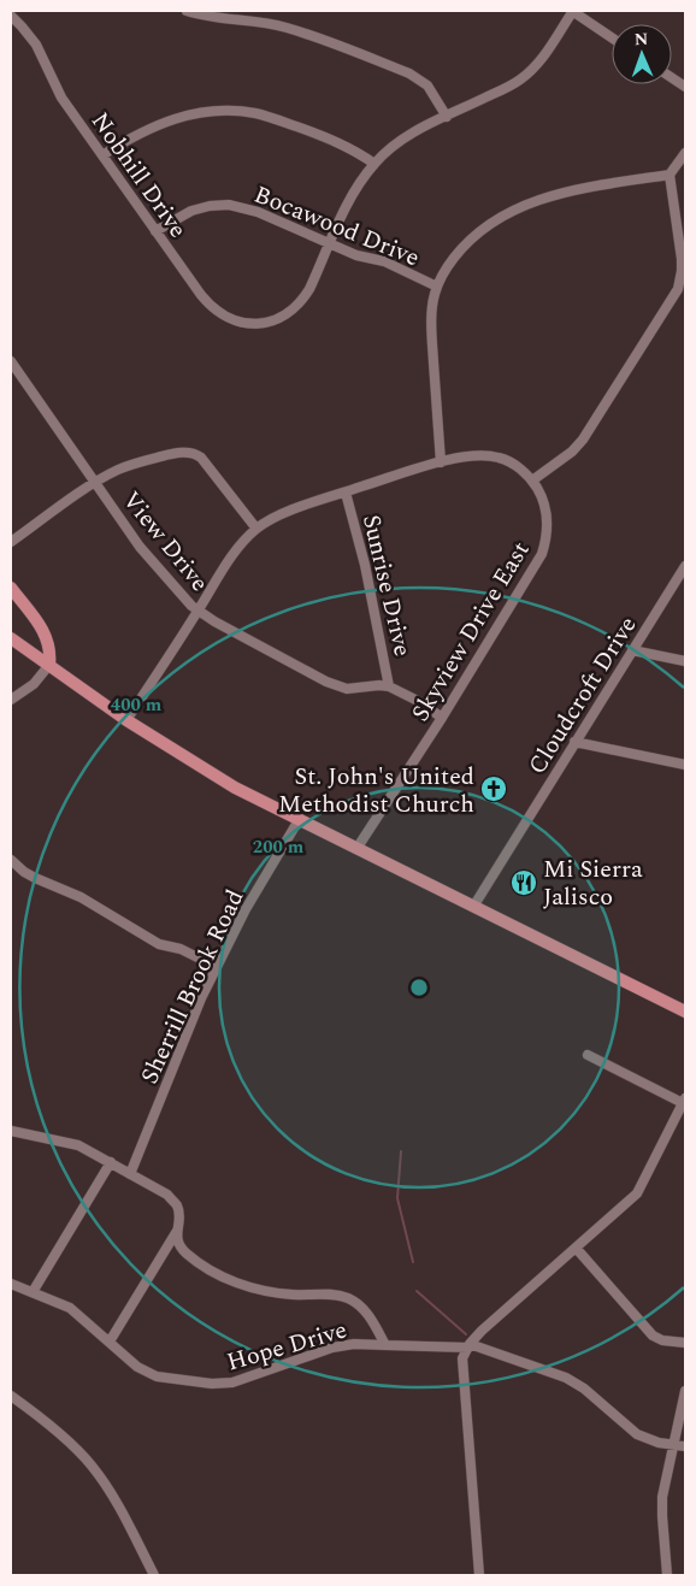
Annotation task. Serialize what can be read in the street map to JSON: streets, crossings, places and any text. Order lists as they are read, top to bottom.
{
  "streets": {
    "street": [
      "Nobhill Drive",
      "Bocawood Drive",
      "View Drive",
      "Sunrise Drive",
      "Skyview Drive East",
      "Cloudcroft Drive",
      "Sherrill Brook Road",
      "Hope Drive"
    ]
  },
  "crossings": [
    ["Nobhill Drive", "Bocawood Drive"],
    ["View Drive", "Sunrise Drive"],
    ["View Drive", "Skyview Drive East"],
    ["Sunrise Drive", "Skyview Drive East"]
  ],
  "places": {
    "church": ["St. John's United Methodist Church"],
    "restaurant": ["Mi Sierra Jalisco"]
  },
  "north": "top",
  "rings": ["400 m", "200 m"]
}
